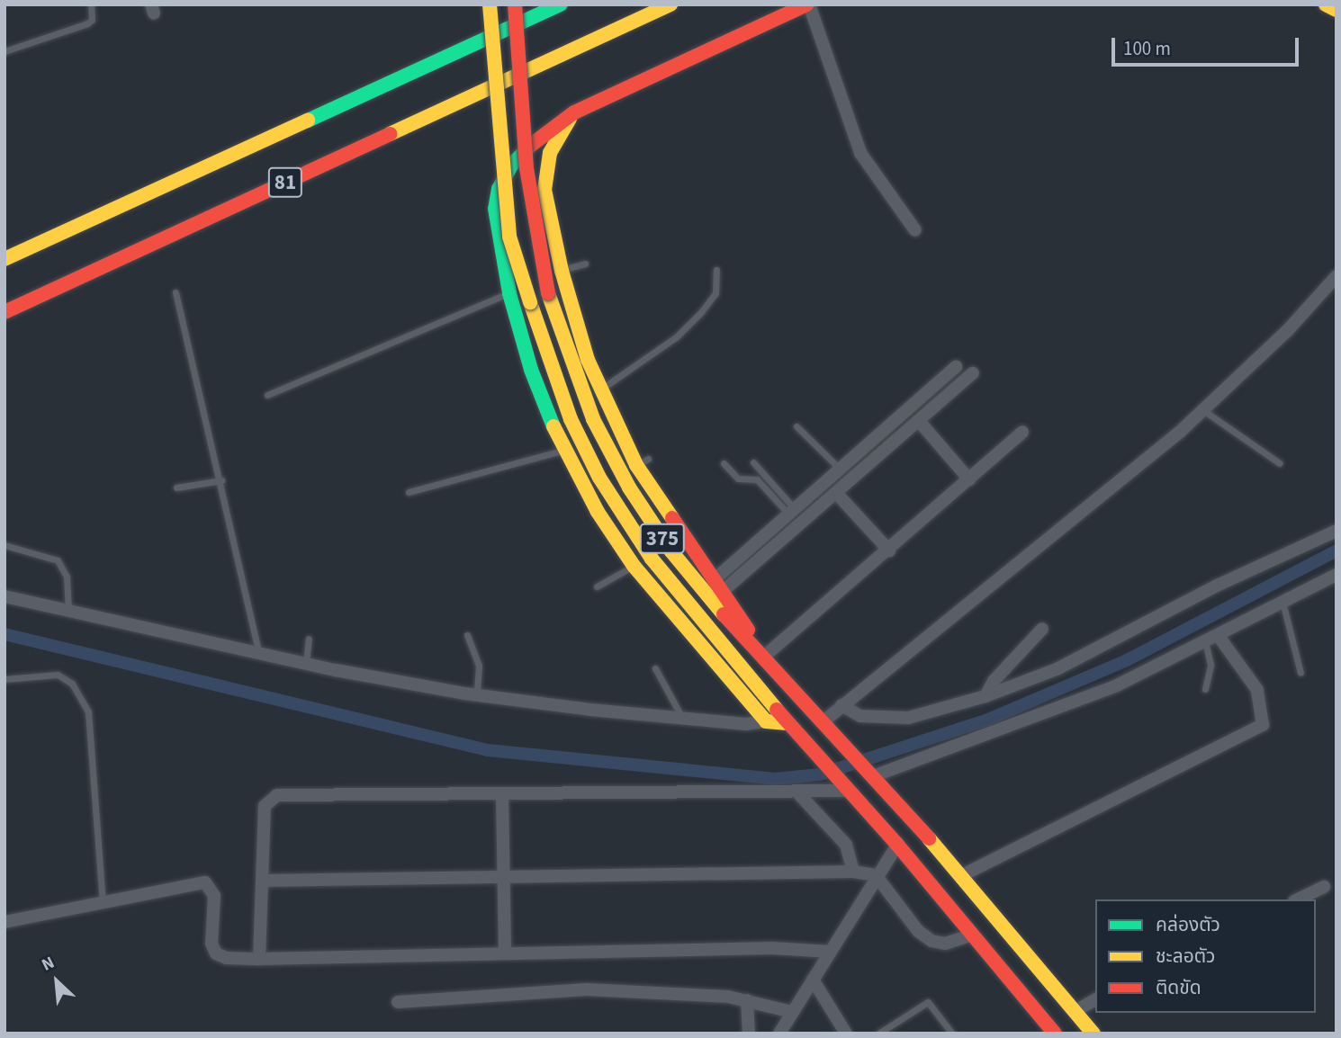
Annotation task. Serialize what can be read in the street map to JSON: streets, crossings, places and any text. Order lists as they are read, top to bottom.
{
  "streets": {
    "main road": ["81", "375"]
  },
  "legend": ["คล่องตัว", "ชะลอตัว", "ติดขัด"],
  "scale_bar": "100 m",
  "north": "top left"
}
